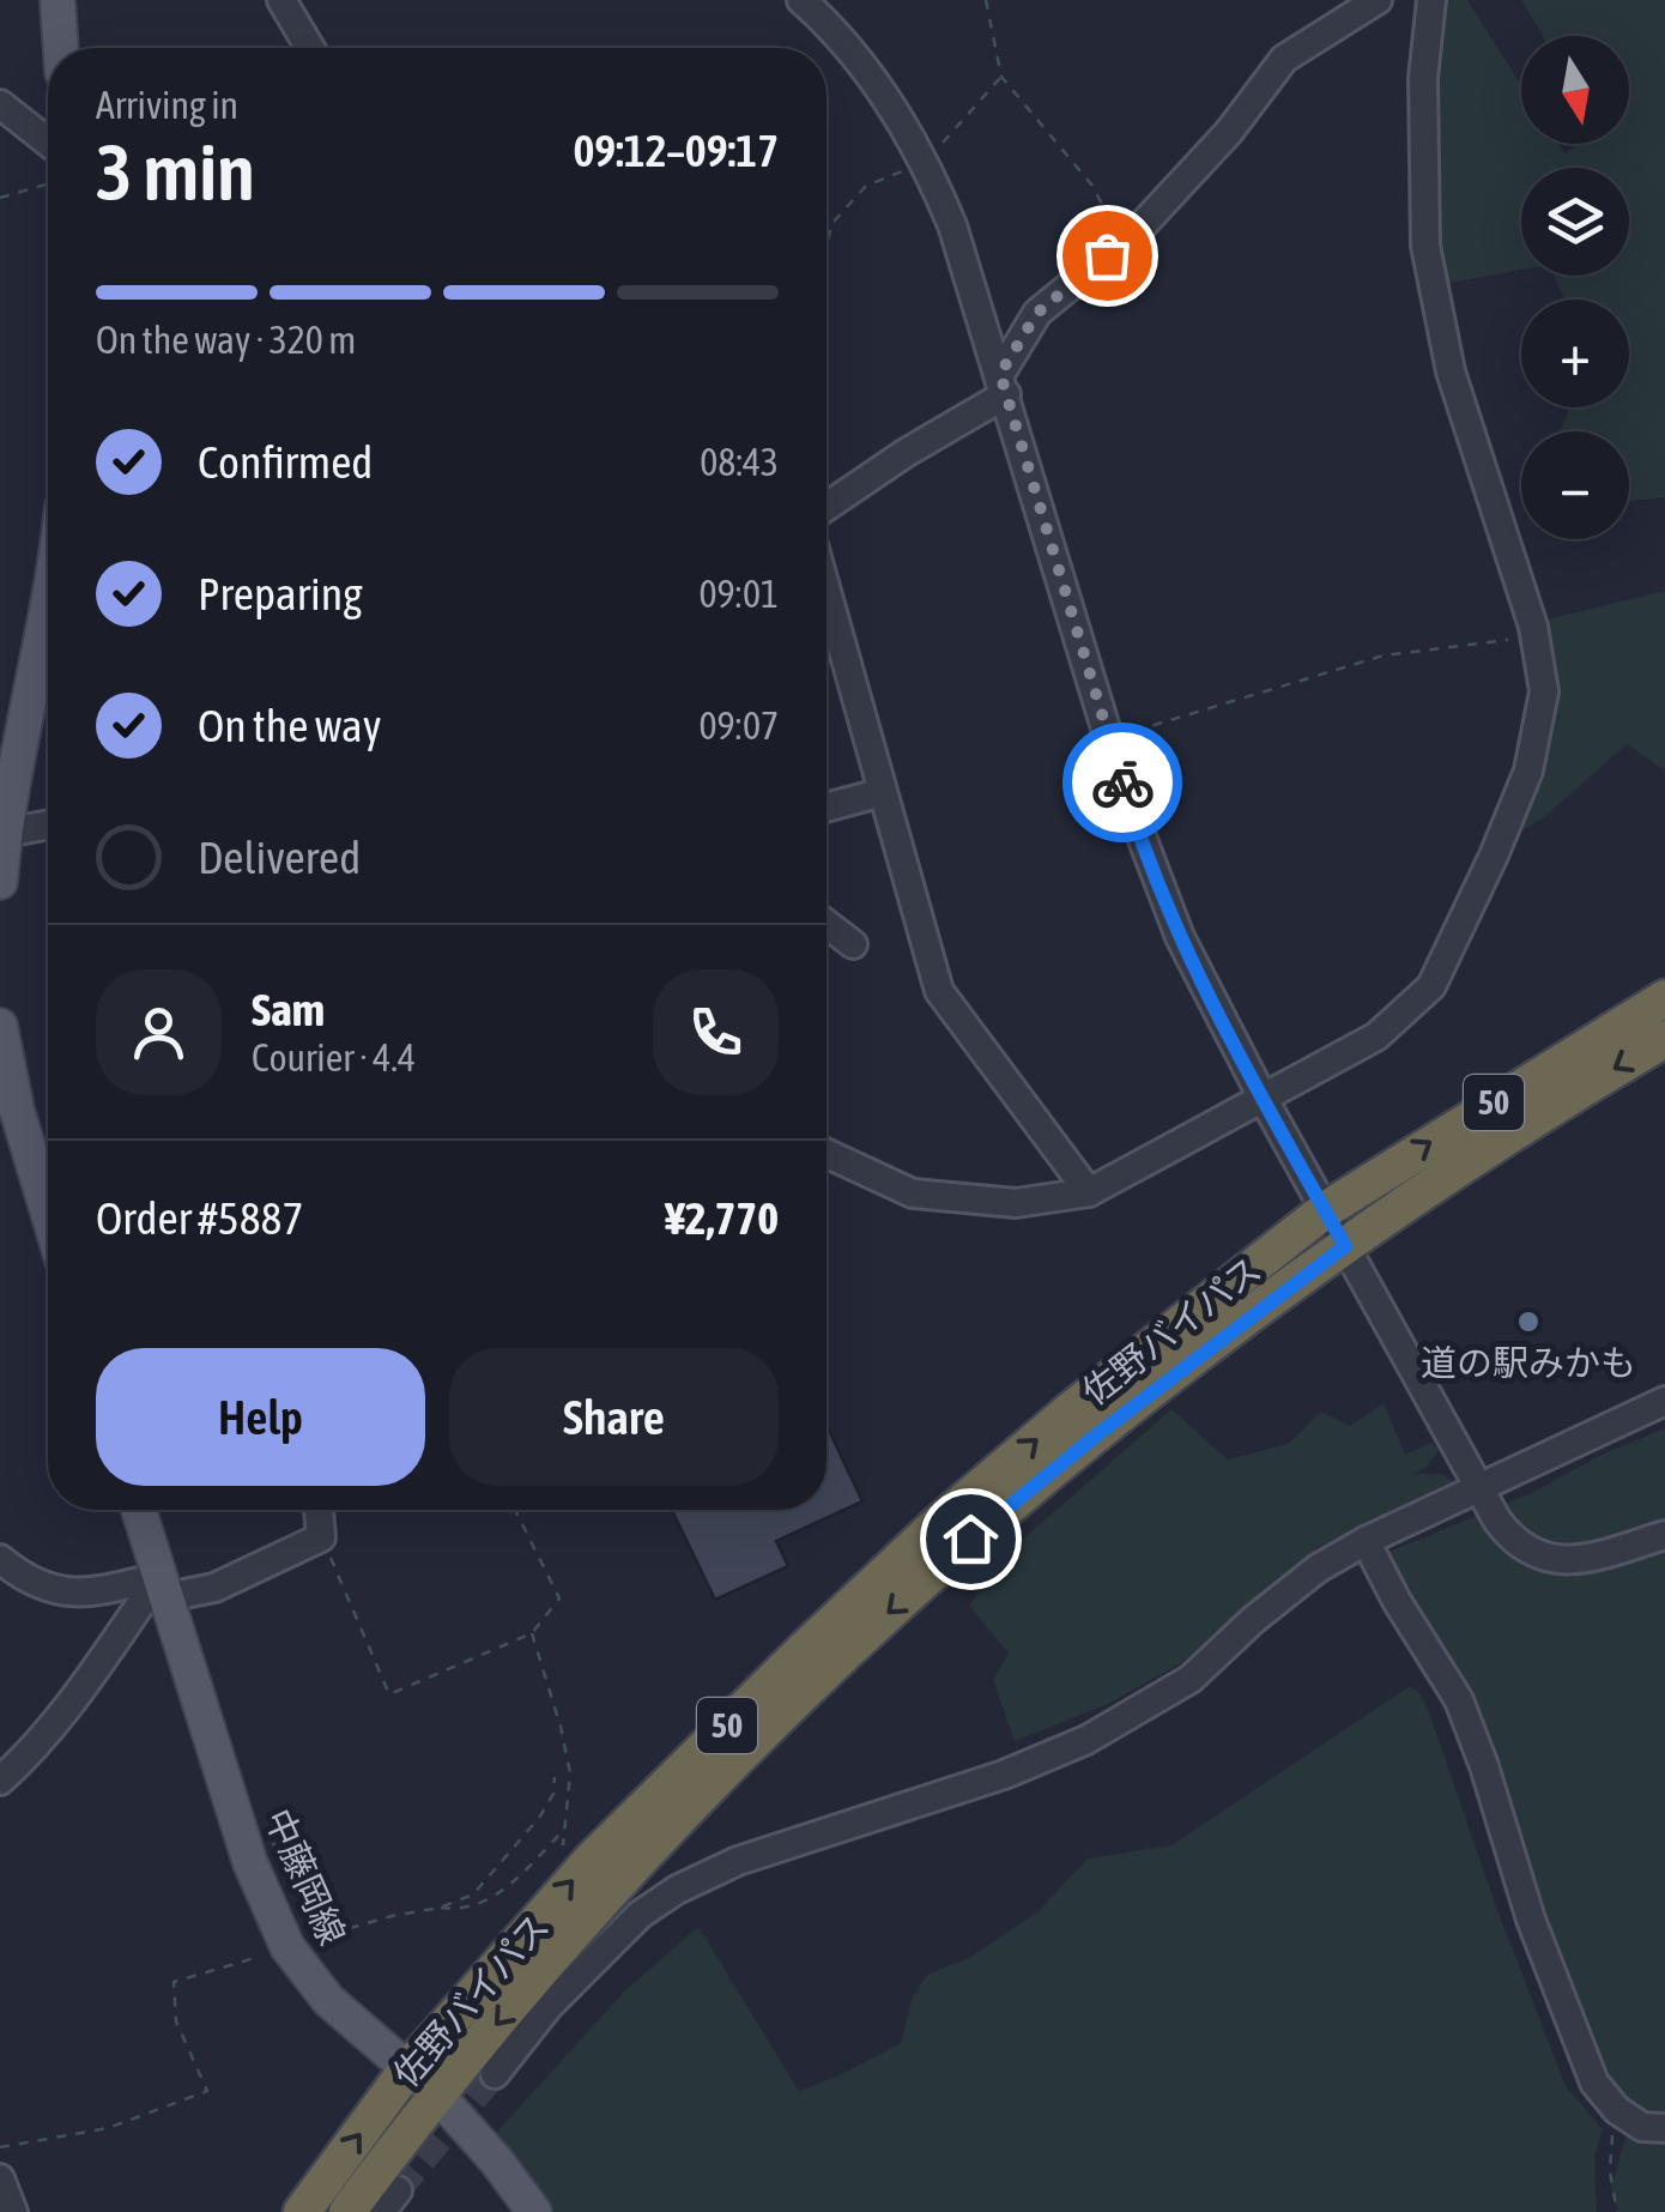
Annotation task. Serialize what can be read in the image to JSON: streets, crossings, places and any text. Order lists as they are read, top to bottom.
{
  "streets": {
    "highway": ["50", "佐野バイパス"],
    "main road": ["中藤岡線"]
  },
  "crossings": [
    ["佐野バイパス", "中藤岡線"]
  ],
  "places": ["道の駅みかも"],
  "north": "bottom",
  "page": {
    "map_buttons": ["+", "−"],
    "heading": ["3 min", "Arriving in", "09:12–09:17"],
    "panel": [
      "Sam",
      "Courier · 4.4",
      "Order #5887",
      "¥2,770"
    ],
    "bar": "On the way · 320 m",
    "list": [
      ["Confirmed", "08:43"],
      ["Preparing", "09:01"],
      ["On the way", "09:07"],
      "Delivered"
    ],
    "buttons": ["Help", "Share"]
  }
}
